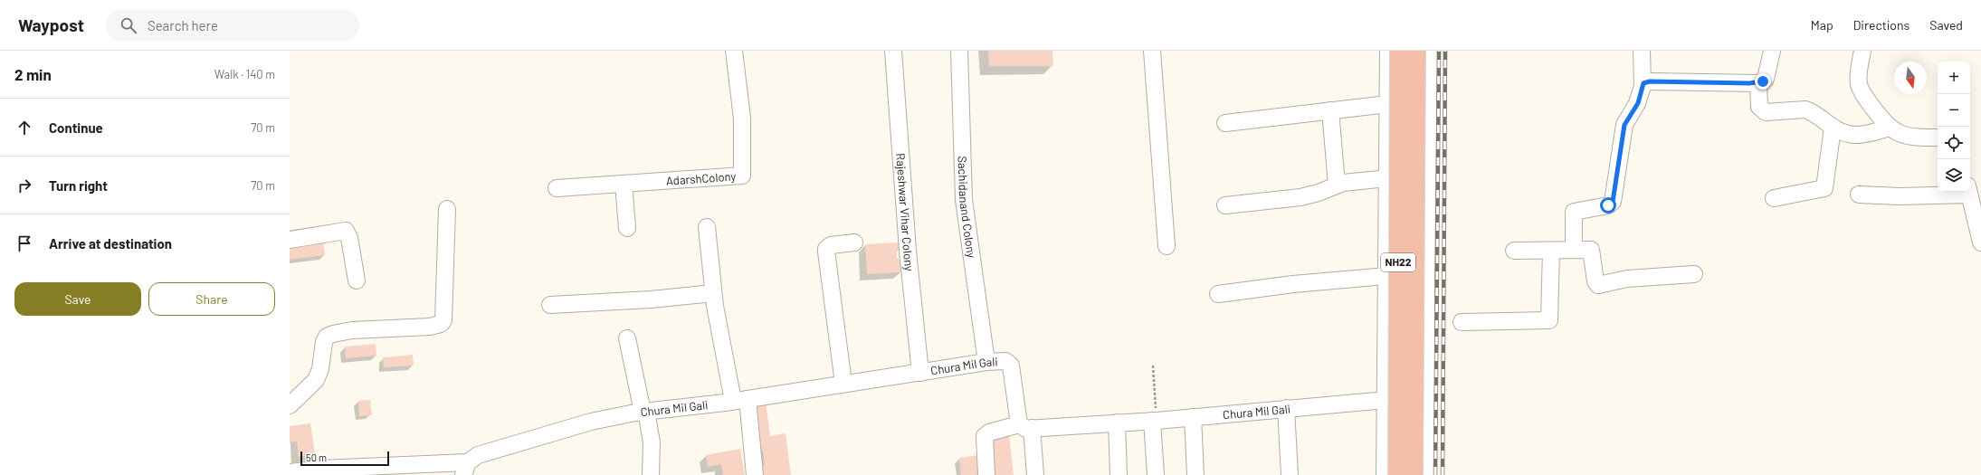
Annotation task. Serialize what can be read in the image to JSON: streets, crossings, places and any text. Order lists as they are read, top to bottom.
{
  "streets": {
    "highway": ["NH22"],
    "street": [
      "AdarshColony",
      "Sachidanand Colony",
      "Rajeshwar Vihar Colony",
      "Chura Mil Gali"
    ]
  },
  "crossings": [
    ["Sachidanand Colony", "Chura Mil Gali"],
    ["Rajeshwar Vihar Colony", "Chura Mil Gali"]
  ],
  "scale_bar": "50 m",
  "north": "bottom",
  "page": {
    "header": "Waypost",
    "search": "Search here",
    "nav": ["Map", "Directions", "Saved"],
    "heading": ["2 min", "Walk · 140 m"],
    "map_buttons": ["+", "−"],
    "list": [
      ["Continue", "70 m"],
      ["Turn right", "70 m"],
      "Arrive at destination"
    ],
    "buttons": ["Save", "Share"],
    "scale": "50 m"
  }
}
